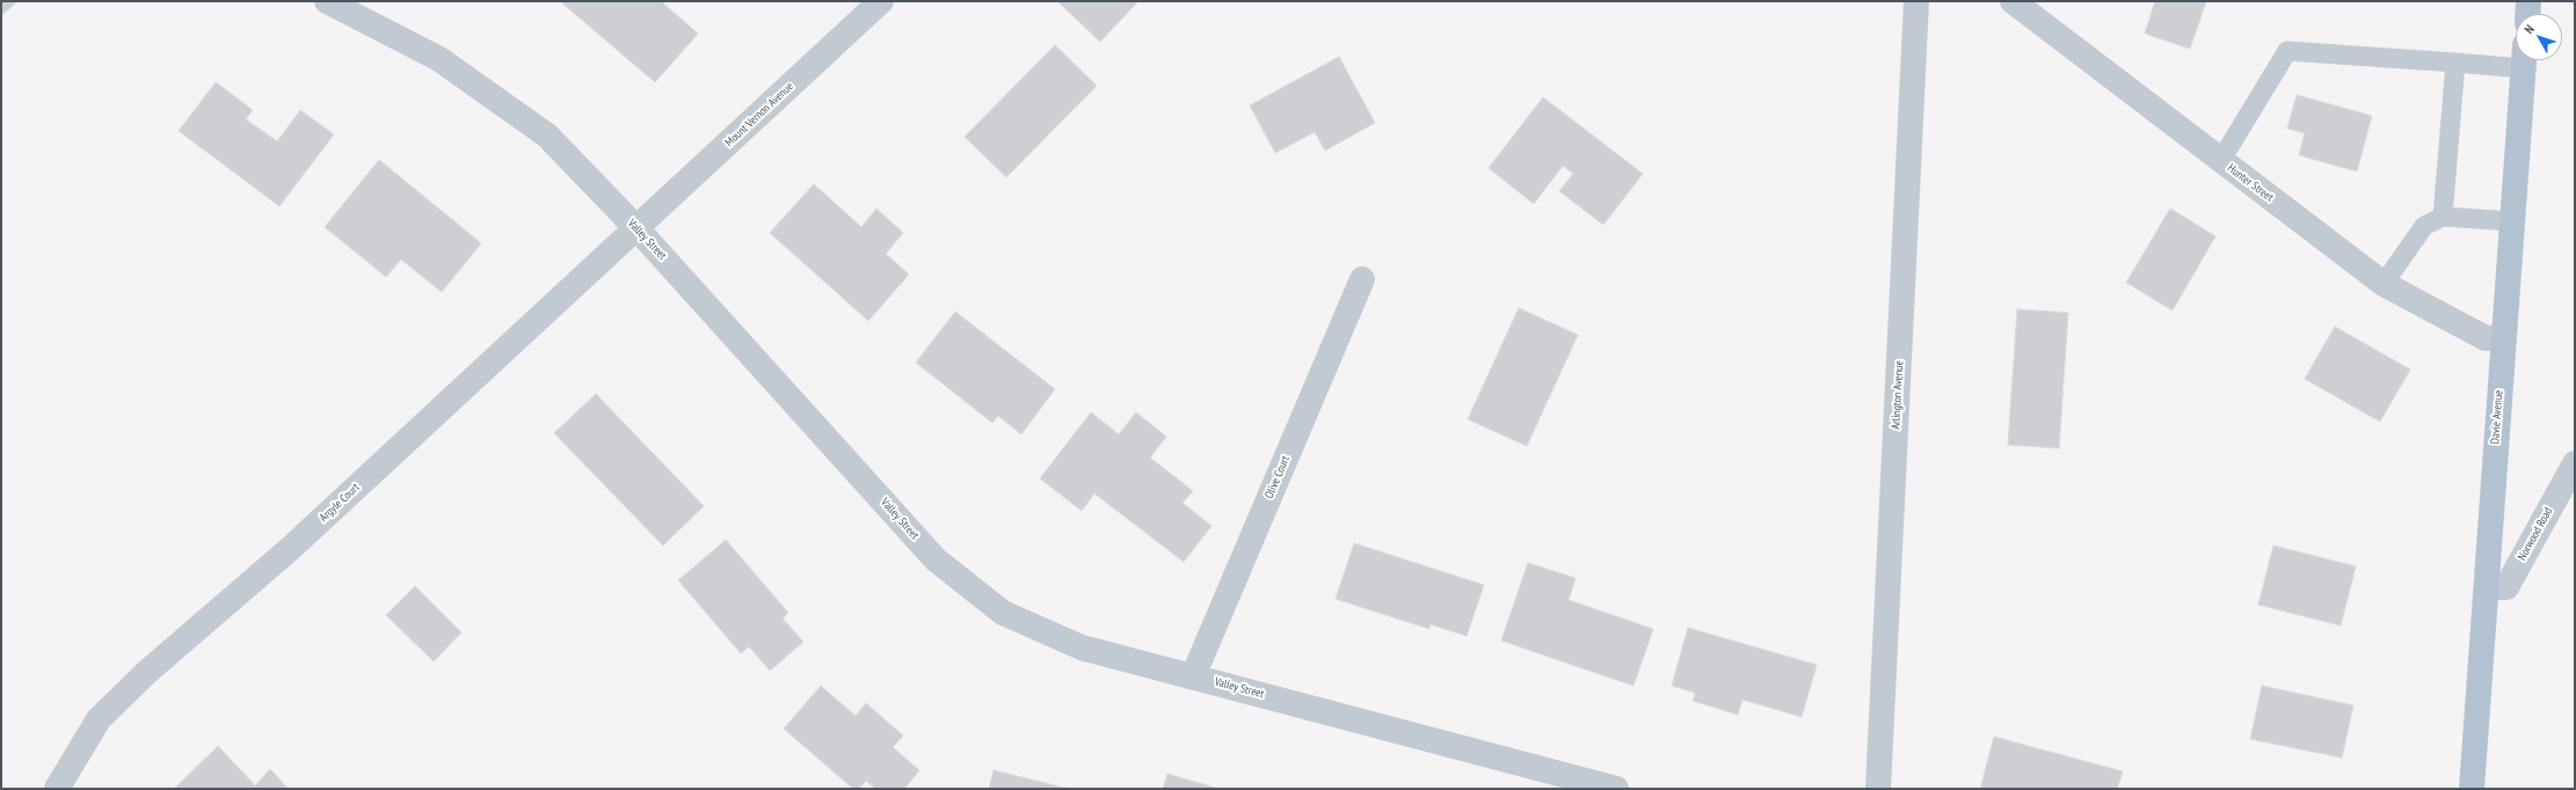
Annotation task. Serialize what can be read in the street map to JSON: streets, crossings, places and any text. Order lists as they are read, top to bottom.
{
  "streets": {
    "main road": ["Davie Avenue"],
    "street": [
      "Mount Vernon Avenue",
      "Hunter Street",
      "Valley Street",
      "Arlington Avenue",
      "Olive Court",
      "Argyle Court",
      "Norwood Road"
    ]
  },
  "crossings": [
    ["Mount Vernon Avenue", "Valley Street"],
    ["Mount Vernon Avenue", "Argyle Court"],
    ["Hunter Street", "Davie Avenue"],
    ["Valley Street", "Olive Court"],
    ["Valley Street", "Argyle Court"],
    ["Davie Avenue", "Norwood Road"]
  ],
  "north": "top left"
}
